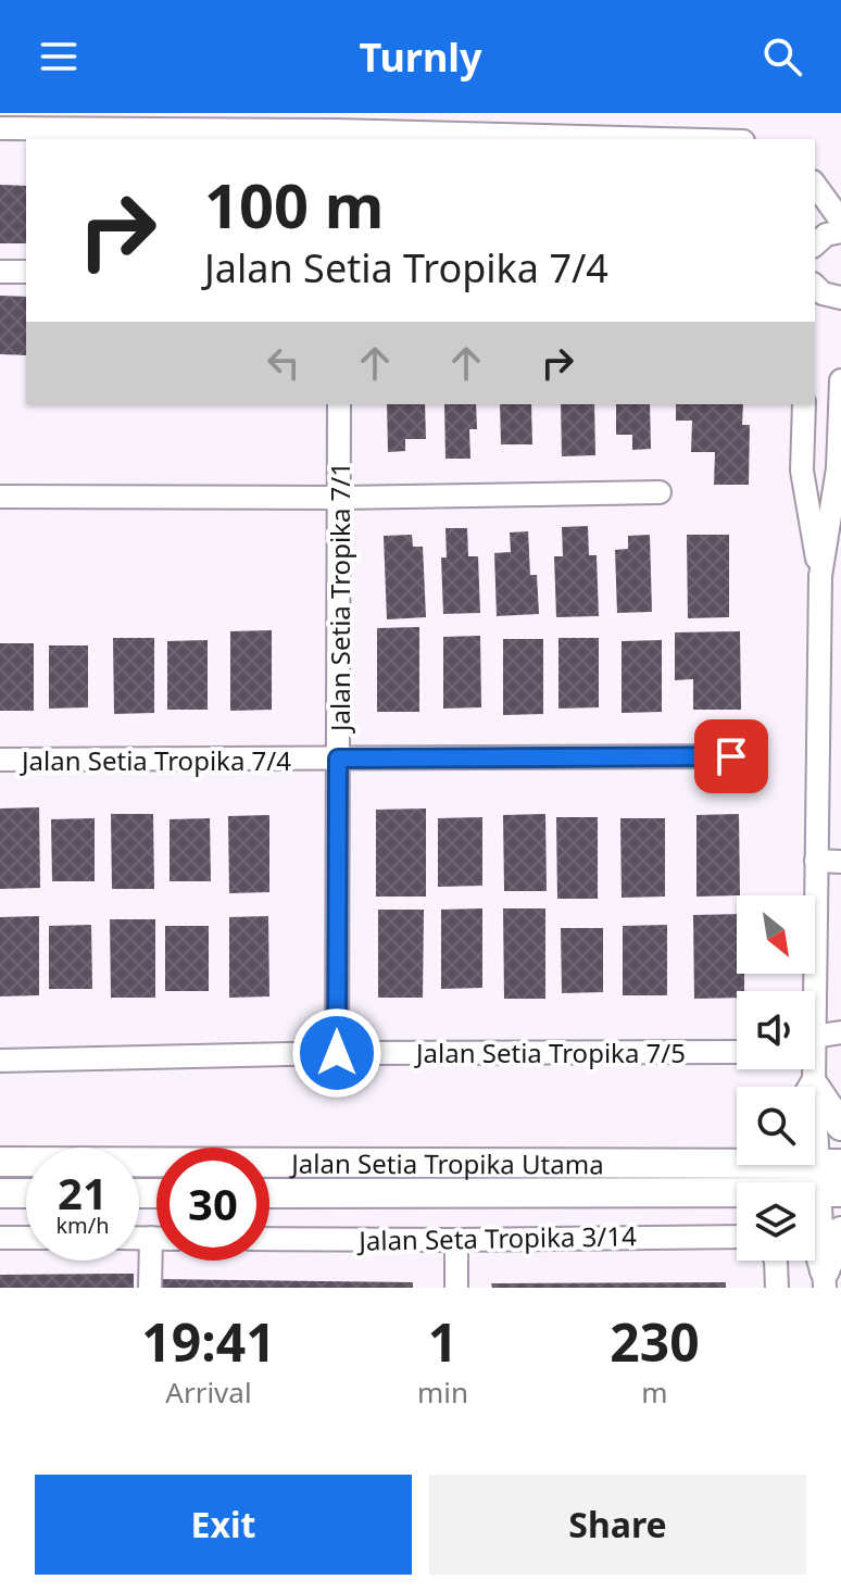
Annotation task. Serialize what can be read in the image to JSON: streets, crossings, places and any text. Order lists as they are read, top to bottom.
{
  "streets": {
    "main road": ["Jalan Setia Tropika Utama"],
    "street": [
      "Jalan Setia Tropika 7/1",
      "Jalan Setia Tropika 7/4",
      "Jalan Setia Tropika 7/5",
      "Jalan Seta Tropika 3/14"
    ]
  },
  "crossings": [
    ["Jalan Setia Tropika 7/1", "Jalan Setia Tropika 7/4"],
    ["Jalan Setia Tropika 7/1", "Jalan Setia Tropika 7/5"]
  ],
  "north": "bottom right",
  "page": {
    "header": "Turnly",
    "turn": ["100 m", "Jalan Setia Tropika 7/4"],
    "speed": "21 km/h",
    "limit": "30",
    "eta": [
      "19:41",
      "Arrival",
      "1",
      "min",
      "230",
      "m"
    ],
    "buttons": ["Exit", "Share"]
  }
}
